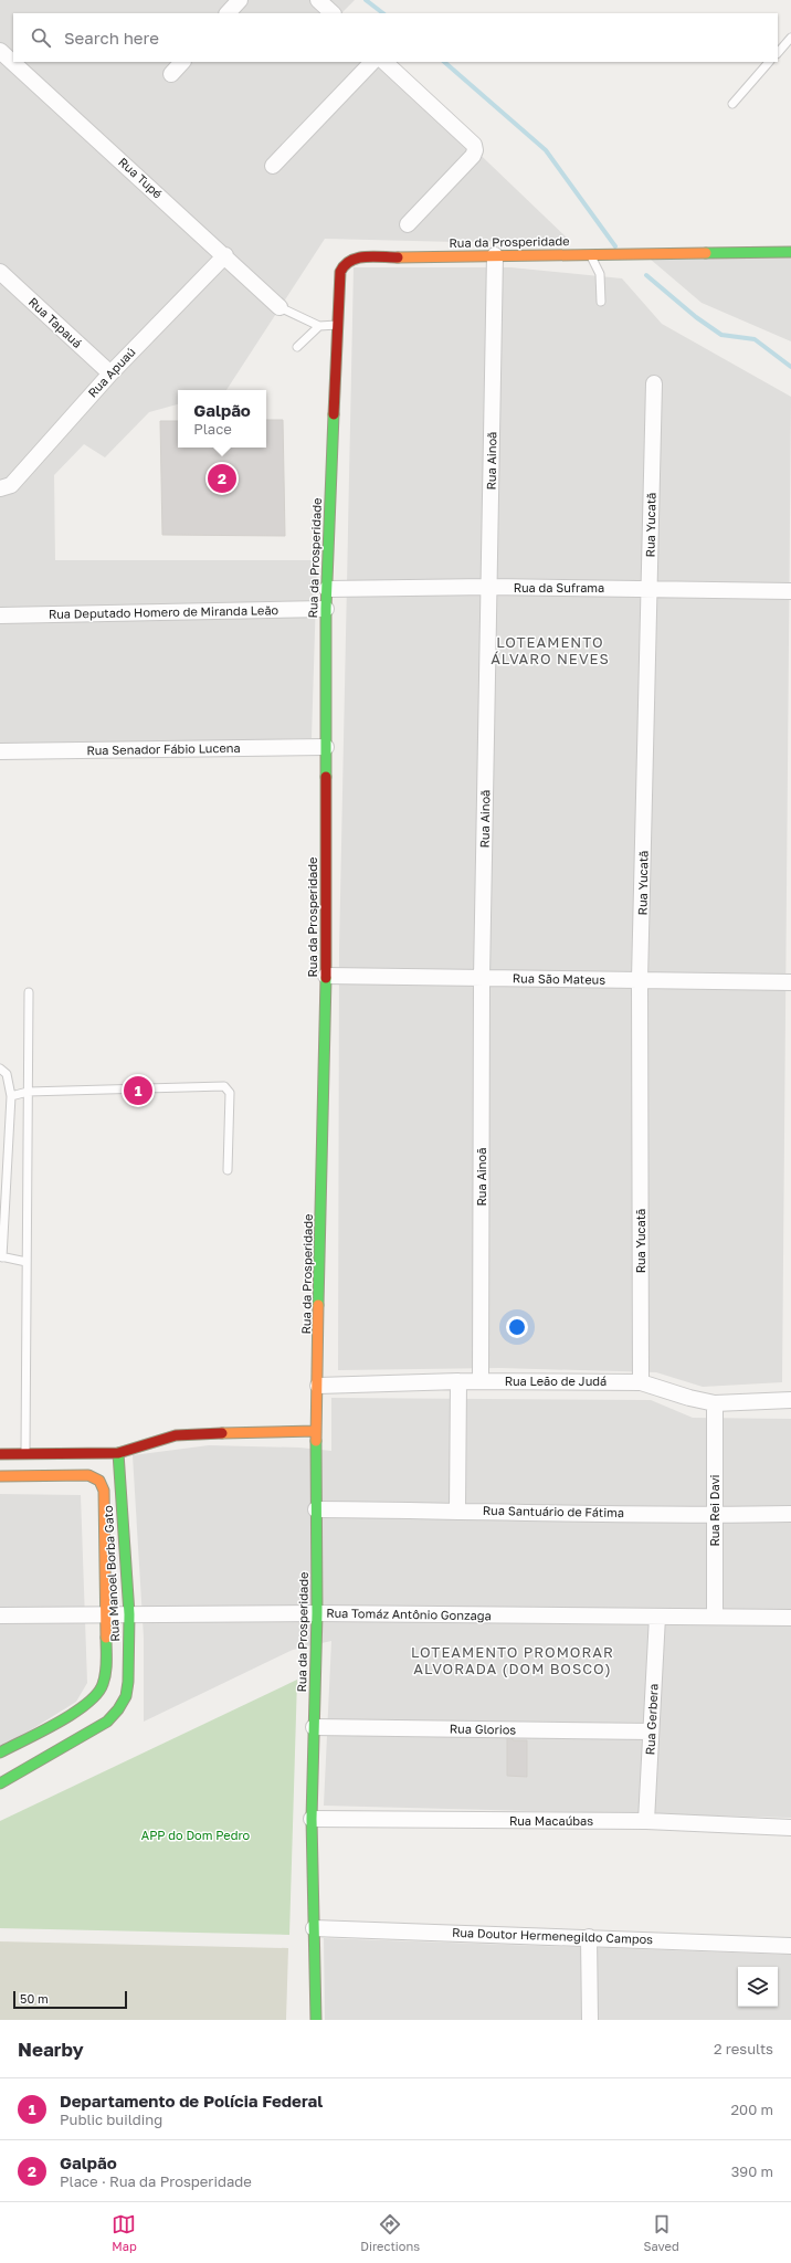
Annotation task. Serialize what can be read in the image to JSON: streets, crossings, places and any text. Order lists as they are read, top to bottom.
{
  "streets": {
    "street": [
      "Rua Tupé",
      "Rua da Prosperidade",
      "Rua Tapauá",
      "Rua Apuaú",
      "Rua Ainoã",
      "Rua Yucatã",
      "Rua da Suframa",
      "Rua Deputado Homero de Miranda Leão",
      "Rua Senador Fábio Lucena",
      "Rua São Mateus",
      "Rua Leão de Judá",
      "Rua Rei Davi",
      "Rua Santuário de Fátima",
      "Rua Manoel Borba Gato",
      "Rua Tomáz Antônio Gonzaga",
      "Rua Gerbera",
      "Rua Glorios",
      "Rua Macaúbas",
      "Rua Doutor Hermenegildo Campos"
    ]
  },
  "crossings": [
    ["Rua Tupé", "Rua Apuaú"],
    ["Rua da Prosperidade", "Rua Ainoã"],
    ["Rua da Prosperidade", "Rua da Suframa"],
    ["Rua da Prosperidade", "Rua Deputado Homero de Miranda Leão"],
    ["Rua da Prosperidade", "Rua Senador Fábio Lucena"],
    ["Rua da Prosperidade", "Rua São Mateus"],
    ["Rua da Prosperidade", "Rua Leão de Judá"],
    ["Rua da Prosperidade", "Rua Santuário de Fátima"],
    ["Rua da Prosperidade", "Rua Tomáz Antônio Gonzaga"],
    ["Rua da Prosperidade", "Rua Glorios"],
    ["Rua da Prosperidade", "Rua Macaúbas"],
    ["Rua da Prosperidade", "Rua Doutor Hermenegildo Campos"],
    ["Rua Tapauá", "Rua Apuaú"],
    ["Rua Ainoã", "Rua da Suframa"],
    ["Rua Ainoã", "Rua São Mateus"],
    ["Rua Ainoã", "Rua Leão de Judá"],
    ["Rua Yucatã", "Rua da Suframa"],
    ["Rua Yucatã", "Rua São Mateus"],
    ["Rua Yucatã", "Rua Leão de Judá"],
    ["Rua Leão de Judá", "Rua Rei Davi"],
    ["Rua Rei Davi", "Rua Santuário de Fátima"],
    ["Rua Rei Davi", "Rua Tomáz Antônio Gonzaga"],
    ["Rua Manoel Borba Gato", "Rua Tomáz Antônio Gonzaga"],
    ["Rua Tomáz Antônio Gonzaga", "Rua Gerbera"],
    ["Rua Gerbera", "Rua Glorios"],
    ["Rua Gerbera", "Rua Macaúbas"]
  ],
  "districts": ["LOTEAMENTO ÁLVARO NEVES", "LOTEAMENTO PROMORAR ALVORADA (DOM BOSCO)"],
  "parks": ["APP do Dom Pedro"],
  "scale_bar": "50 m",
  "page": {
    "search": "Search here",
    "popup": ["Galpão", "Place"],
    "pins": ["2", "1"],
    "scale": "50 m",
    "heading": ["Nearby", "2 results"],
    "list": [
      {
        "mark": "1",
        "name": "Departamento de Polícia Federal",
        "note": "Public building",
        "value": "200 m"
      },
      {
        "mark": "2",
        "name": "Galpão",
        "note": "Place · Rua da Prosperidade",
        "value": "390 m"
      }
    ],
    "nav": ["Map", "Directions", "Saved"]
  }
}
